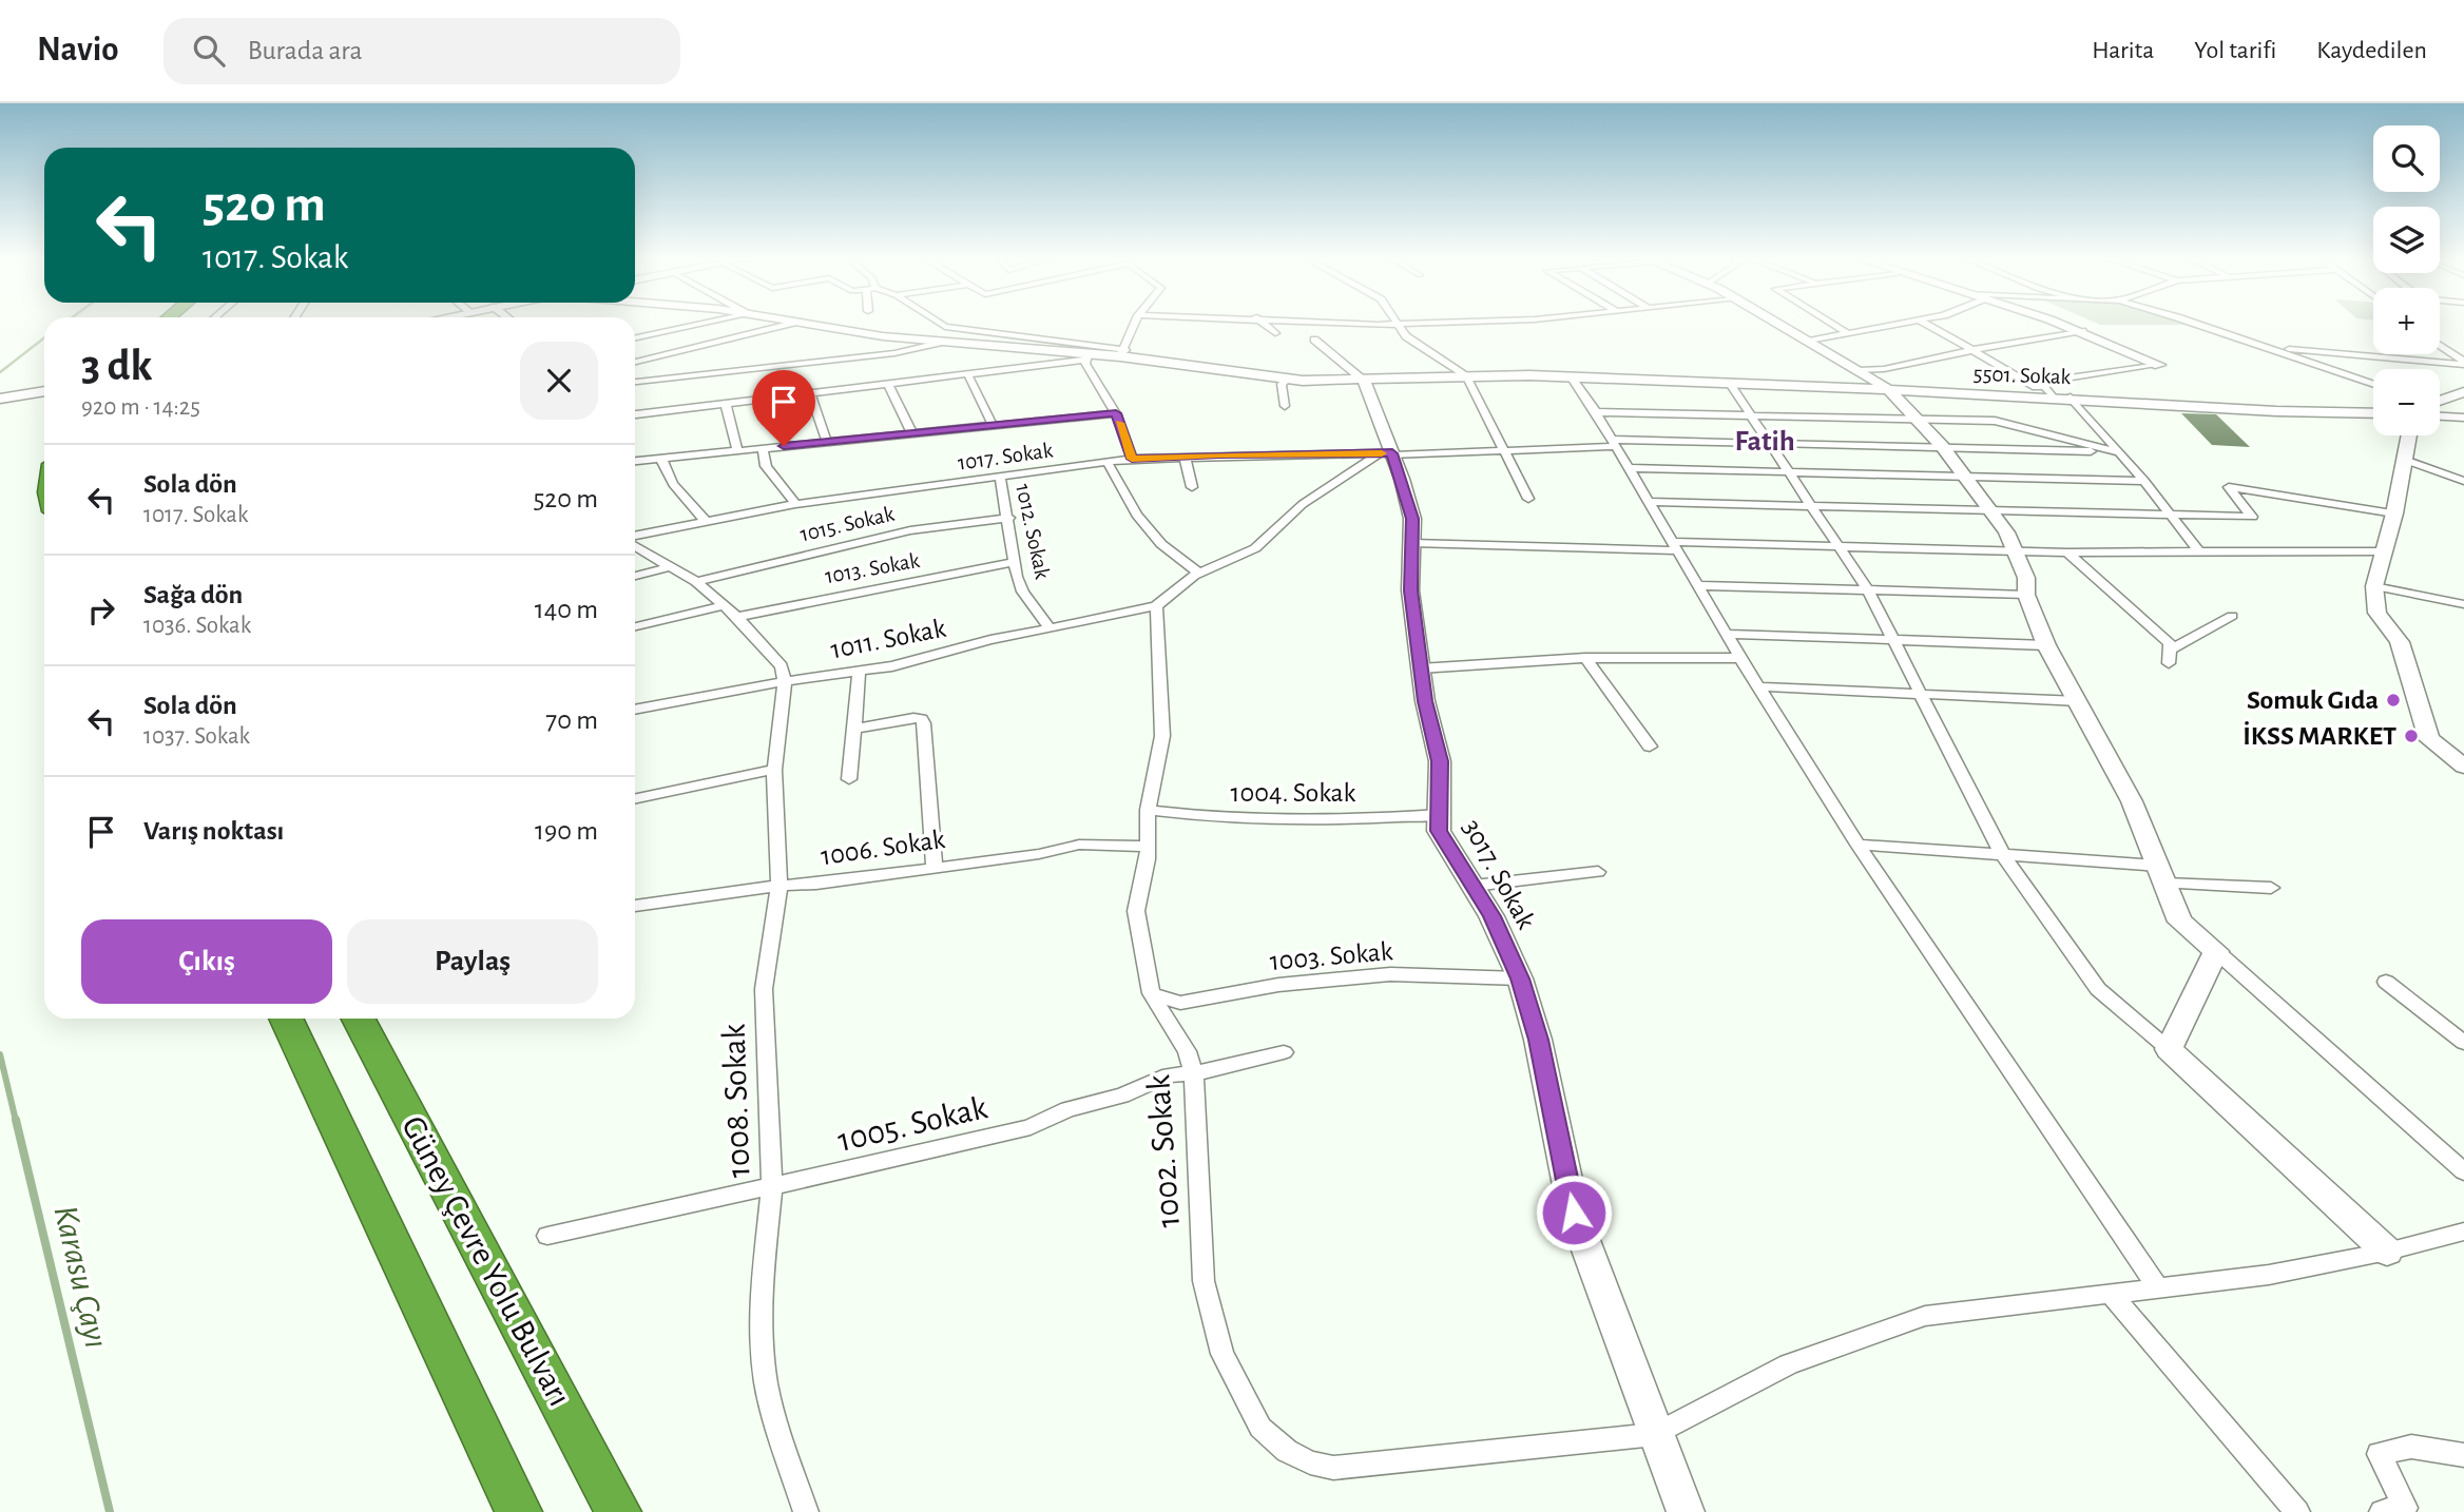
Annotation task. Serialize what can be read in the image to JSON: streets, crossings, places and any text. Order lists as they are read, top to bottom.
{
  "streets": {
    "highway": ["Güney Çevre Yolu Bulvarı"],
    "street": [
      "5501. Sokak",
      "1017. Sokak",
      "1015. Sokak",
      "1012. Sokak",
      "1013. Sokak",
      "1011. Sokak",
      "1004. Sokak",
      "1006. Sokak",
      "3017. Sokak",
      "1003. Sokak",
      "1008. Sokak",
      "1005. Sokak",
      "1002. Sokak"
    ]
  },
  "crossings": [
    ["5501. Sokak", "3017. Sokak"],
    ["1017. Sokak", "1012. Sokak"],
    ["1017. Sokak", "3017. Sokak"],
    ["1015. Sokak", "1012. Sokak"],
    ["1012. Sokak", "1013. Sokak"],
    ["1012. Sokak", "1011. Sokak"],
    ["1011. Sokak", "1008. Sokak"],
    ["1011. Sokak", "1002. Sokak"],
    ["1004. Sokak", "3017. Sokak"],
    ["1004. Sokak", "1002. Sokak"],
    ["1006. Sokak", "1008. Sokak"],
    ["1006. Sokak", "1002. Sokak"],
    ["3017. Sokak", "1003. Sokak"],
    ["3017. Sokak", "1002. Sokak"],
    ["1003. Sokak", "1002. Sokak"],
    ["1008. Sokak", "1005. Sokak"],
    ["1005. Sokak", "1002. Sokak"]
  ],
  "districts": ["Fatih"],
  "water": ["Karasu Çayı"],
  "places": ["Somuk Gıda", "İKSS MARKET"],
  "page": {
    "header": "Navio",
    "search": "Burada ara",
    "nav": ["Harita", "Yol tarifi", "Kaydedilen"],
    "map_buttons": ["+", "−"],
    "turn": ["520 m", "1017. Sokak"],
    "heading": ["3 dk", "920 m · 14:25"],
    "list": [
      {
        "name": "Sola dön",
        "note": "1017. Sokak",
        "value": "520 m"
      },
      {
        "name": "Sağa dön",
        "note": "1036. Sokak",
        "value": "140 m"
      },
      {
        "name": "Sola dön",
        "note": "1037. Sokak",
        "value": "70 m"
      },
      {
        "name": "Varış noktası",
        "value": "190 m"
      }
    ],
    "buttons": ["Çıkış", "Paylaş"]
  }
}
